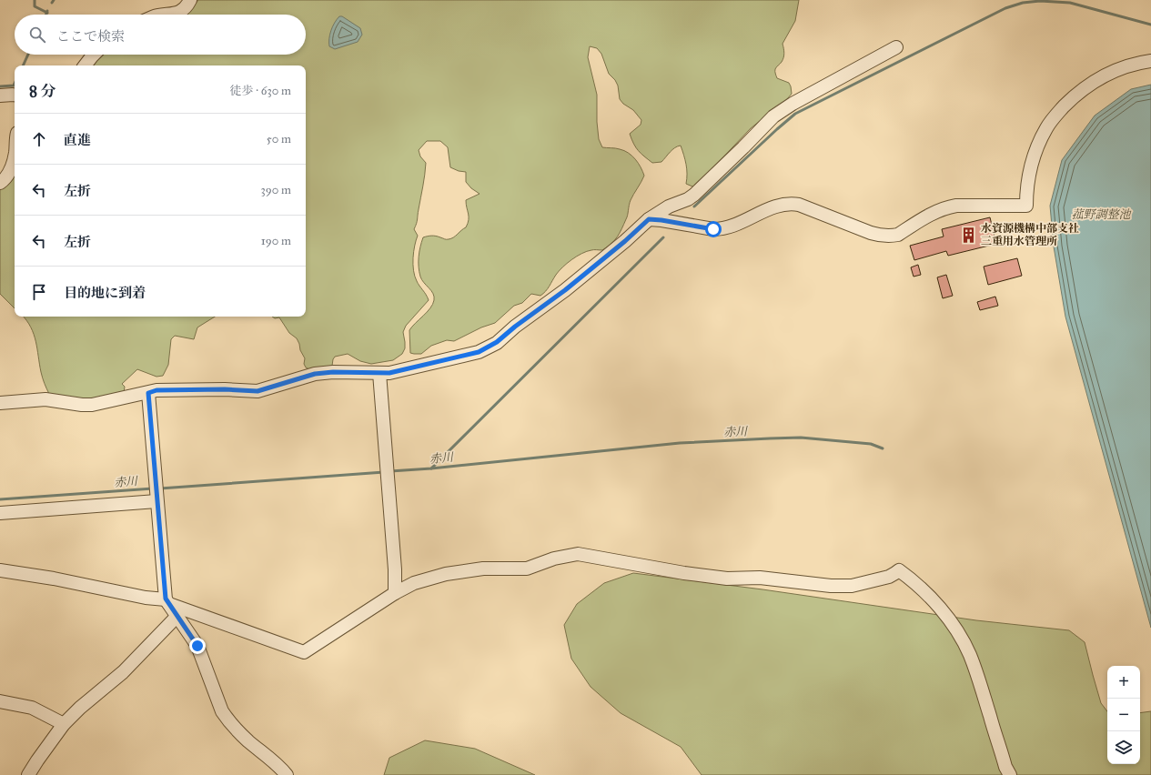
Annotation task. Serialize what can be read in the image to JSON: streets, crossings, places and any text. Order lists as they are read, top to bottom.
{
  "water": ["菰野調整池", "赤川"],
  "places": {
    "building": ["水資源機構中部支社 三重用水管理所"]
  },
  "page": {
    "search": "ここで検索",
    "heading": ["8 分", "徒歩 · 630 m"],
    "list": [
      ["直進", "50 m"],
      ["左折", "390 m"],
      ["左折", "190 m"],
      "目的地に到着"
    ],
    "map_buttons": ["+", "−"]
  }
}
